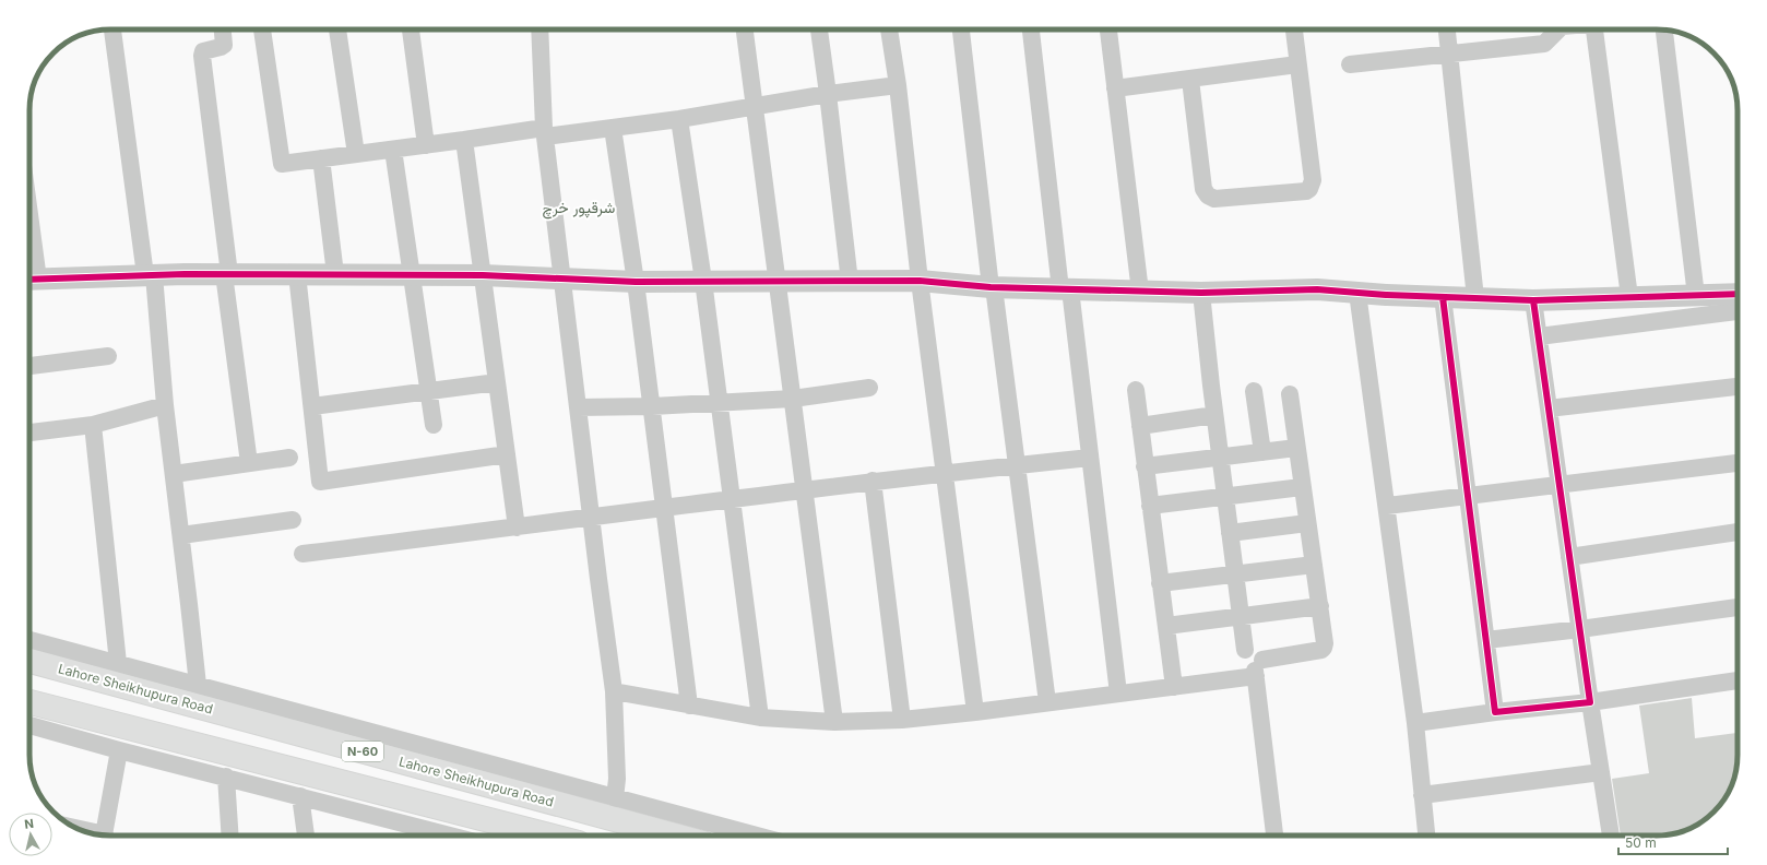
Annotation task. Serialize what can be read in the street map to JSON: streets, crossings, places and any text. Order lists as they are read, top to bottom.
{
  "streets": {
    "highway": ["Lahore Sheikhupura Road", "N-60"]
  },
  "districts": ["شرقپور خرچ"],
  "scale_bar": "50 m",
  "north": "top"
}
